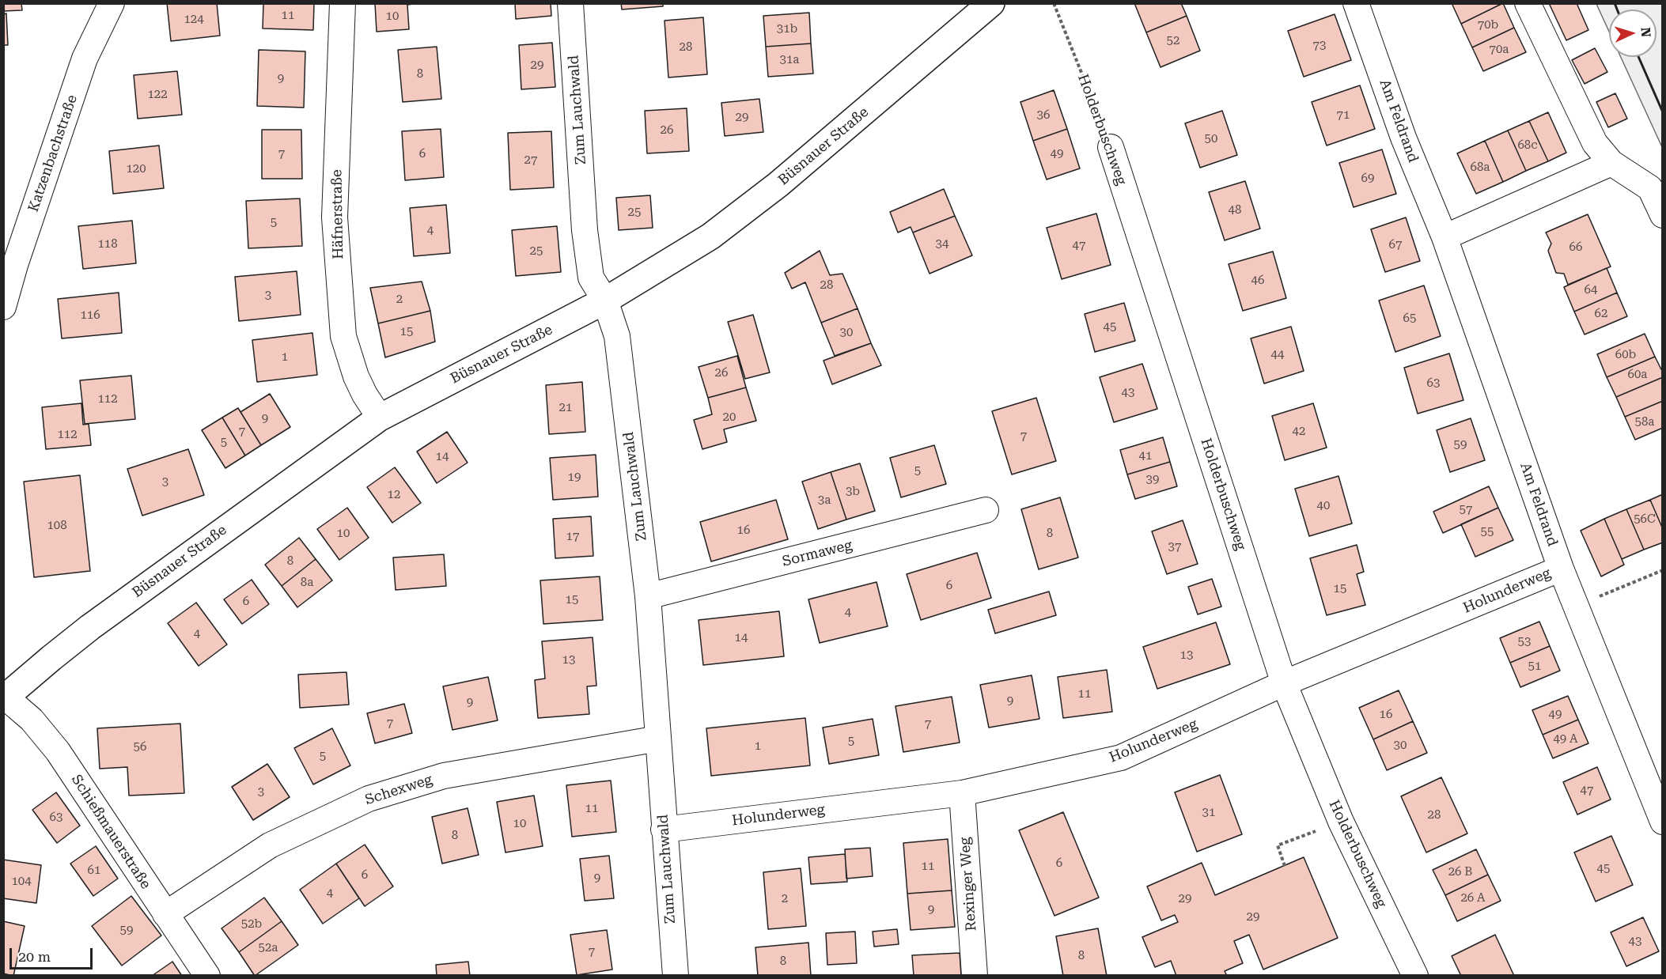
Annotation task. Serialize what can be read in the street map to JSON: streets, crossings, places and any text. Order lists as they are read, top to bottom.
{
  "streets": {
    "street": [
      "Zum Lauchwald",
      "Am Feldrand",
      "Holderbuschweg",
      "Büsnauer Straße",
      "Katzenbachstraße",
      "Häfnerstraße",
      "Sormaweg",
      "Holunderweg",
      "Schexweg",
      "Schießmauerstraße",
      "Rexinger Weg"
    ]
  },
  "crossings": [
    ["Zum Lauchwald", "Büsnauer Straße"],
    ["Zum Lauchwald", "Sormaweg"],
    ["Zum Lauchwald", "Holunderweg"],
    ["Zum Lauchwald", "Schexweg"],
    ["Am Feldrand", "Holunderweg"],
    ["Holderbuschweg", "Holunderweg"],
    ["Büsnauer Straße", "Häfnerstraße"],
    ["Büsnauer Straße", "Schießmauerstraße"],
    ["Holunderweg", "Rexinger Weg"],
    ["Schexweg", "Schießmauerstraße"]
  ],
  "house_numbers": [
    "11",
    "10",
    "124",
    "70b",
    "31b",
    "52",
    "73",
    "28",
    "70a",
    "31a",
    "29",
    "8",
    "9",
    "122",
    "36",
    "71",
    "29",
    "26",
    "50",
    "68c",
    "7",
    "6",
    "49",
    "27",
    "68a",
    "120",
    "69",
    "48",
    "25",
    "5",
    "4",
    "118",
    "34",
    "67",
    "47",
    "66",
    "25",
    "46",
    "28",
    "64",
    "3",
    "2",
    "62",
    "116",
    "65",
    "45",
    "15",
    "30",
    "44",
    "60b",
    "1",
    "26",
    "60a",
    "63",
    "43",
    "112",
    "21",
    "20",
    "9",
    "58a",
    "7",
    "42",
    "112",
    "7",
    "5",
    "59",
    "41",
    "14",
    "5",
    "19",
    "39",
    "3",
    "3b",
    "12",
    "3a",
    "40",
    "57",
    "56C",
    "108",
    "16",
    "55",
    "10",
    "8",
    "17",
    "37",
    "8",
    "8a",
    "6",
    "15",
    "15",
    "6",
    "4",
    "4",
    "14",
    "53",
    "13",
    "13",
    "51",
    "11",
    "9",
    "9",
    "16",
    "49",
    "7",
    "7",
    "49 A",
    "5",
    "30",
    "1",
    "56",
    "5",
    "47",
    "3",
    "11",
    "31",
    "28",
    "63",
    "10",
    "8",
    "6",
    "11",
    "45",
    "61",
    "26 B",
    "6",
    "9",
    "104",
    "4",
    "26 A",
    "2",
    "29",
    "9",
    "29",
    "52b",
    "59",
    "43",
    "52a",
    "7",
    "8",
    "8"
  ],
  "scale_bar": "20 m",
  "north": "right"
}
